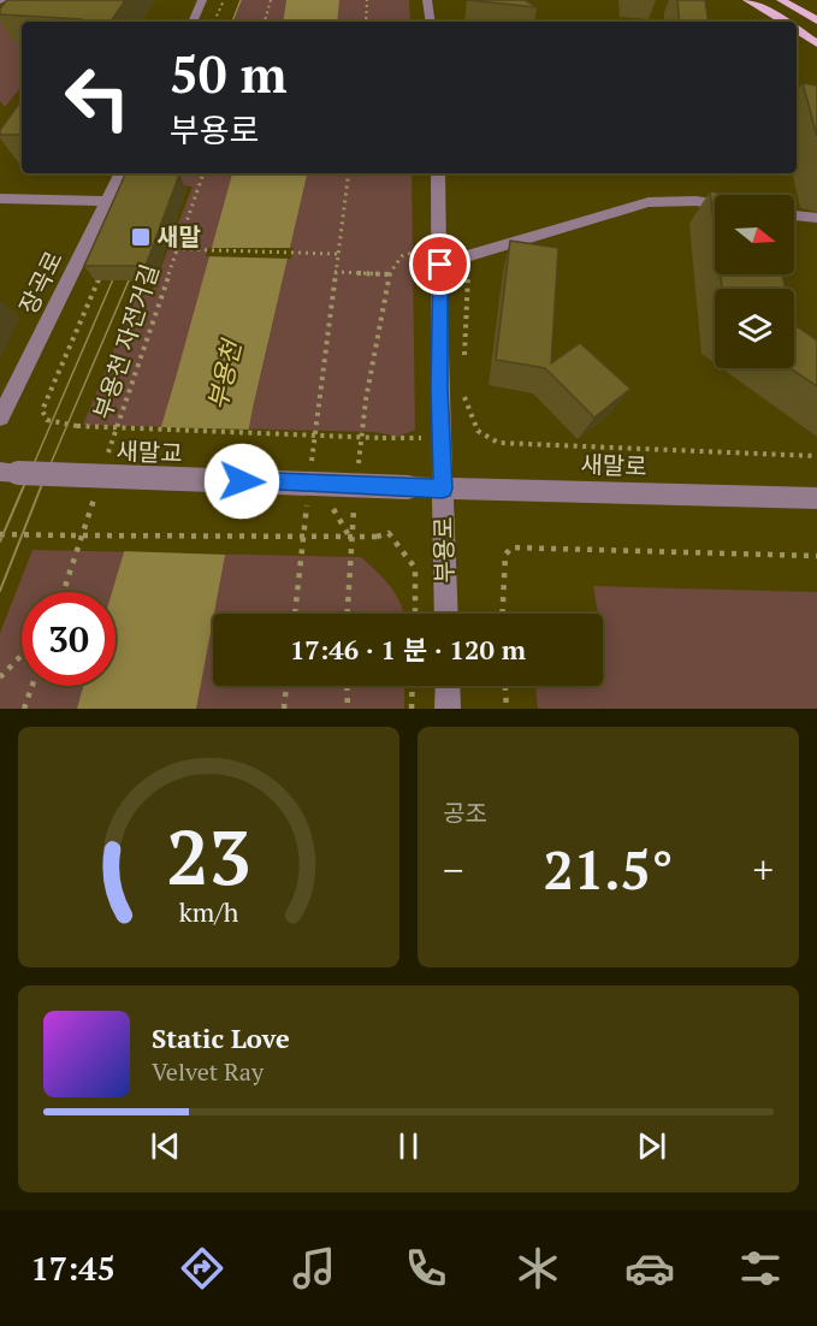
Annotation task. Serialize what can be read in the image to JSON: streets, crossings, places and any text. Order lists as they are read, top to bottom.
{
  "streets": {
    "street": [
      "장곡로",
      "새말교",
      "새말로",
      "부용로"
    ],
    "path": ["부용천 자전거길"]
  },
  "crossings": [
    ["새말교", "새말로"],
    ["새말로", "부용로"]
  ],
  "water": ["부용천"],
  "places": {
    "transit": ["새말"]
  },
  "north": "right",
  "page": {
    "turn": ["50 m", "부용로"],
    "limit": "30",
    "trip": "17:46 · 1 분 · 120 m",
    "tile": "공조",
    "heat": ["−", "21.5°", "+"],
    "song": ["Static Love", "Velvet Ray"],
    "tabs": "17:45",
    "gauge": ["23", "km/h"]
  }
}
